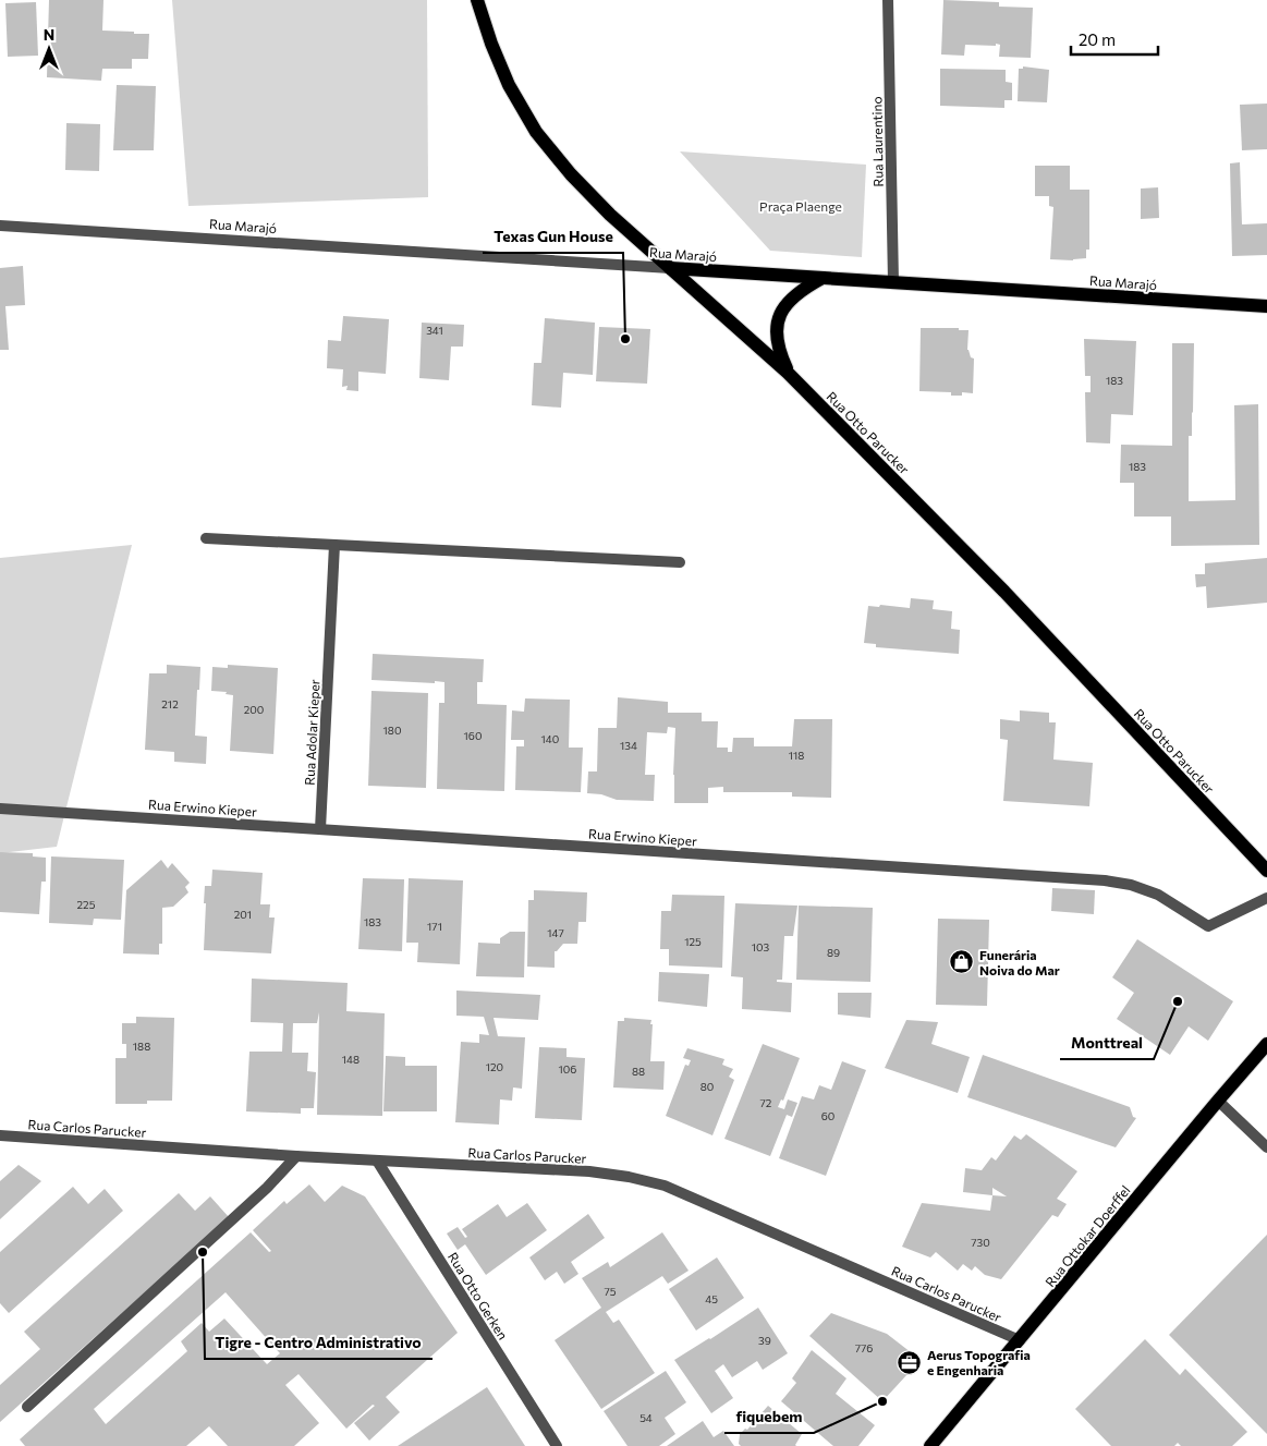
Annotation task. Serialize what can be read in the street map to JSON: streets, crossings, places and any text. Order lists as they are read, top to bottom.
{
  "streets": {
    "main road": ["Rua Marajó", "Rua Otto Parucker", "Rua Ottokar Doerffel"],
    "street": [
      "Rua Laurentino",
      "Rua Adolar Kieper",
      "Rua Erwino Kieper",
      "Rua Carlos Parucker",
      "Rua Otto Gerken"
    ]
  },
  "crossings": [
    ["Rua Laurentino", "Rua Marajó"],
    ["Rua Marajó", "Rua Otto Parucker"],
    ["Rua Adolar Kieper", "Rua Erwino Kieper"],
    ["Rua Carlos Parucker", "Rua Ottokar Doerffel"],
    ["Rua Carlos Parucker", "Rua Otto Gerken"]
  ],
  "parks": ["Praça Plaenge"],
  "places": {
    "other": [
      "Texas Gun House",
      "Monttreal",
      "Tigre - Centro Administrativo",
      "fiquebem"
    ],
    "shop": ["Funerária Noiva do Mar"],
    "office": ["Aerus Topografia e Engenharia"]
  },
  "house_numbers": [
    "341",
    "183",
    "183",
    "212",
    "200",
    "180",
    "160",
    "140",
    "134",
    "118",
    "225",
    "201",
    "183",
    "171",
    "147",
    "125",
    "103",
    "89",
    "188",
    "148",
    "120",
    "106",
    "88",
    "80",
    "72",
    "60",
    "730",
    "75",
    "45",
    "39",
    "776",
    "54"
  ],
  "scale_bar": "20 m",
  "north": "top"
}
